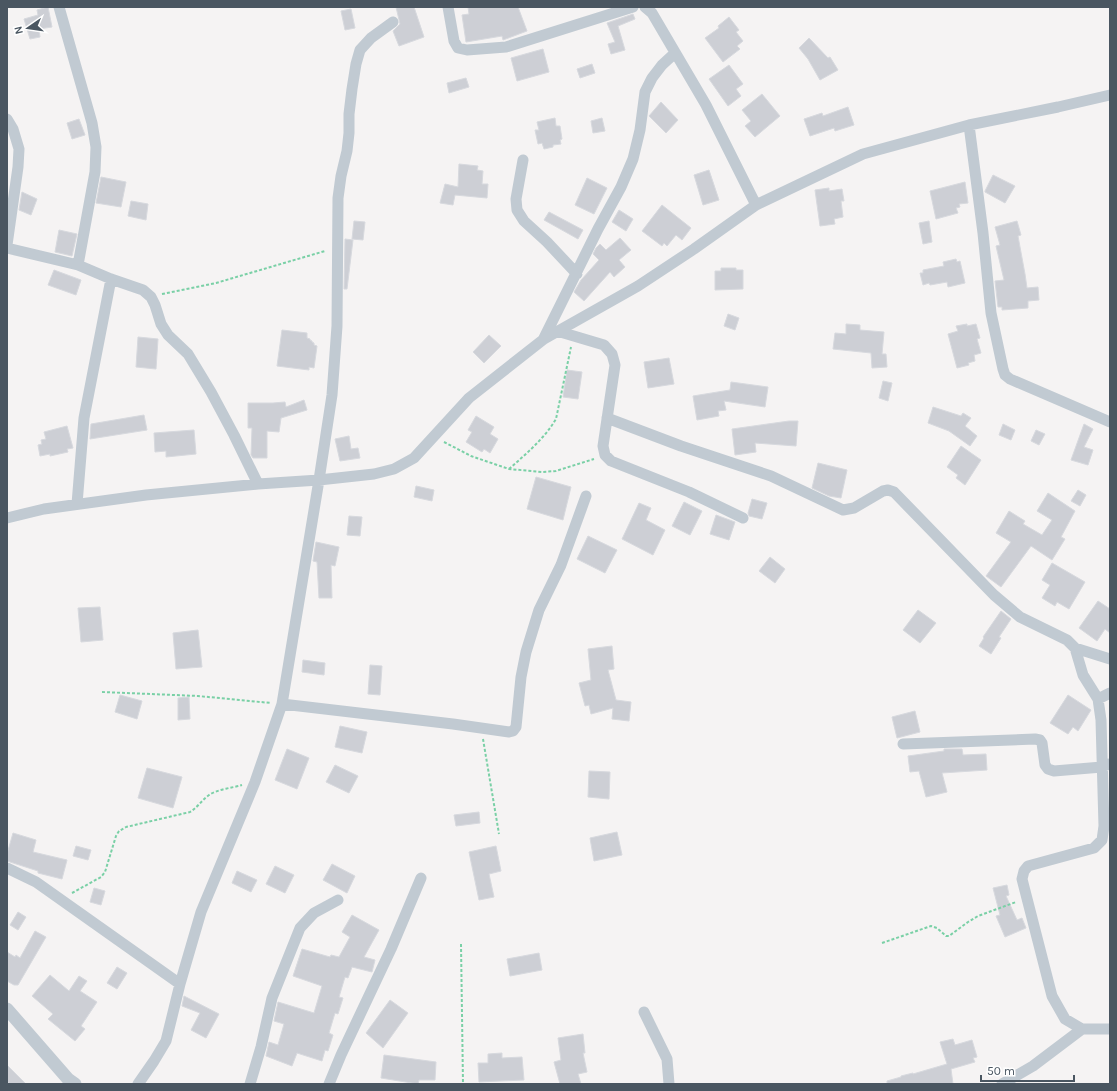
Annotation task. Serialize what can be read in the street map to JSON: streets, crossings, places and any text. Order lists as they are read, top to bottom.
{
  "scale_bar": "50 m",
  "north": "left"
}
